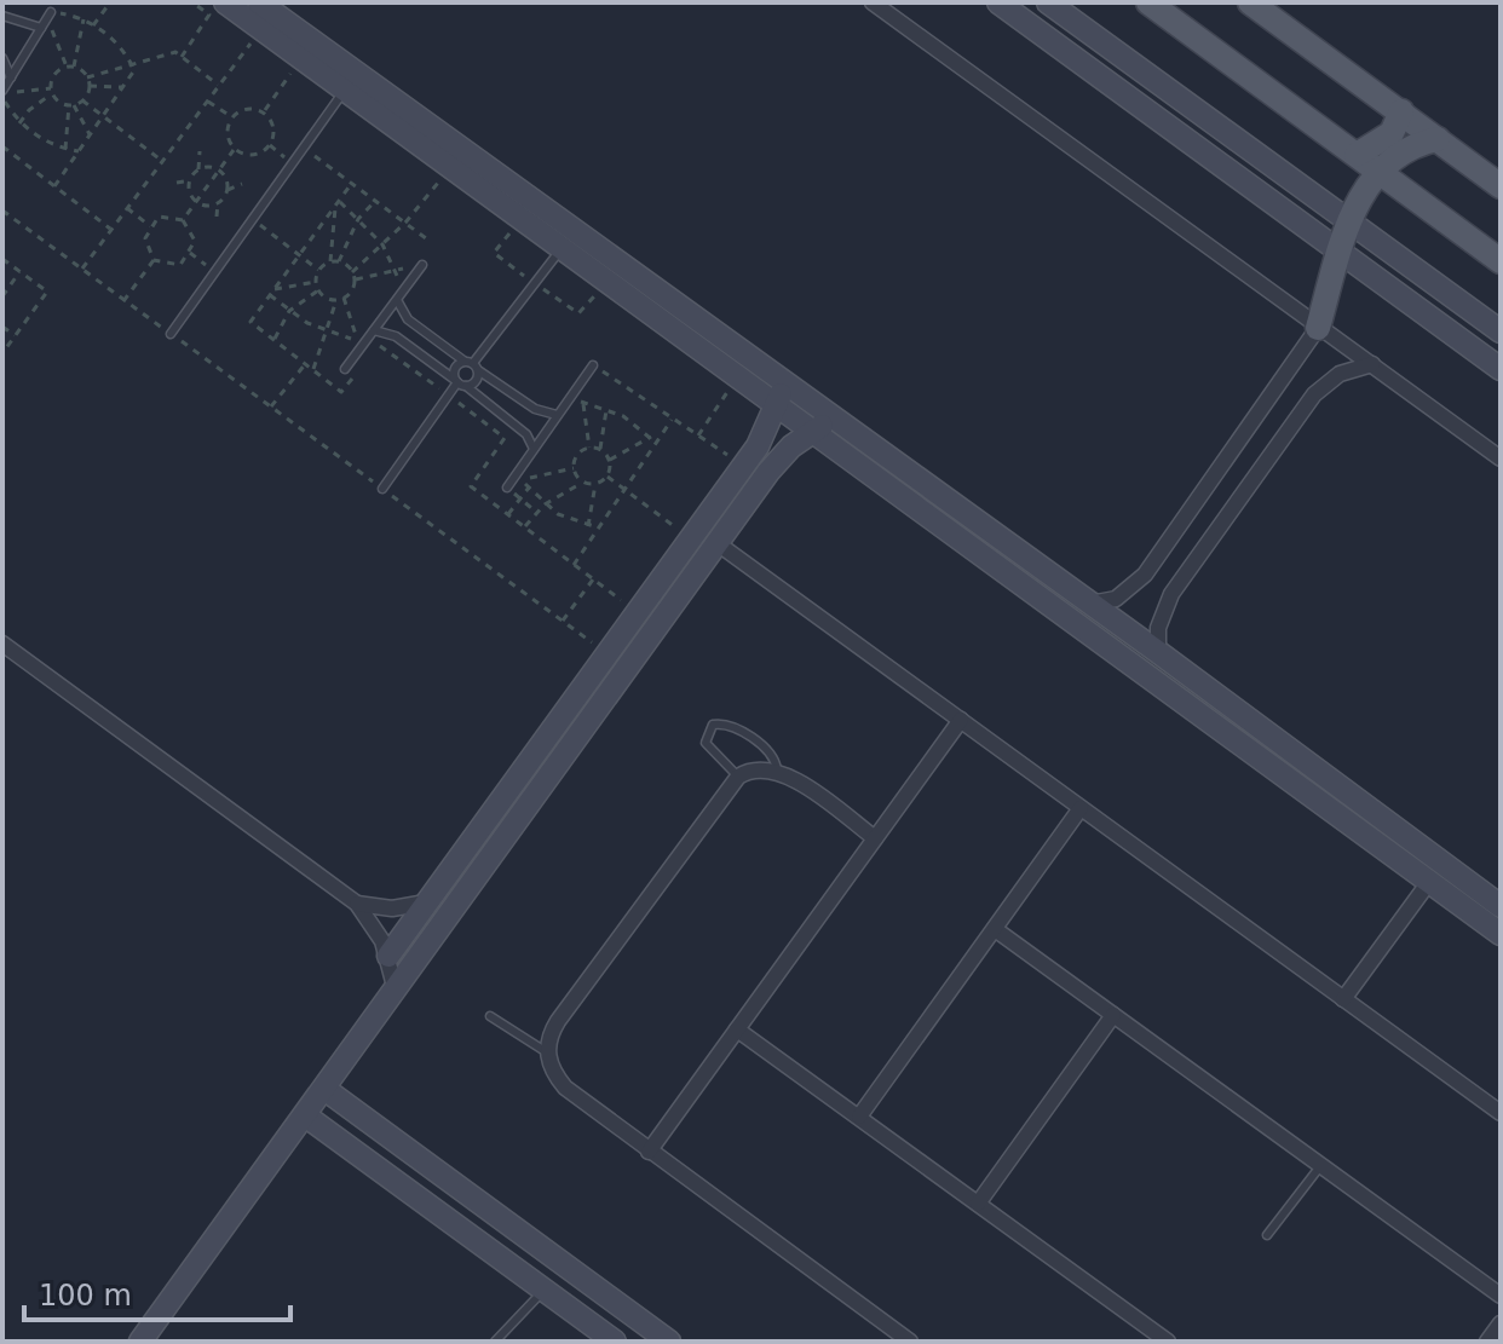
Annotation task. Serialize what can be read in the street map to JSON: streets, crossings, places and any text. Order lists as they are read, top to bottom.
{
  "scale_bar": "100 m"
}
